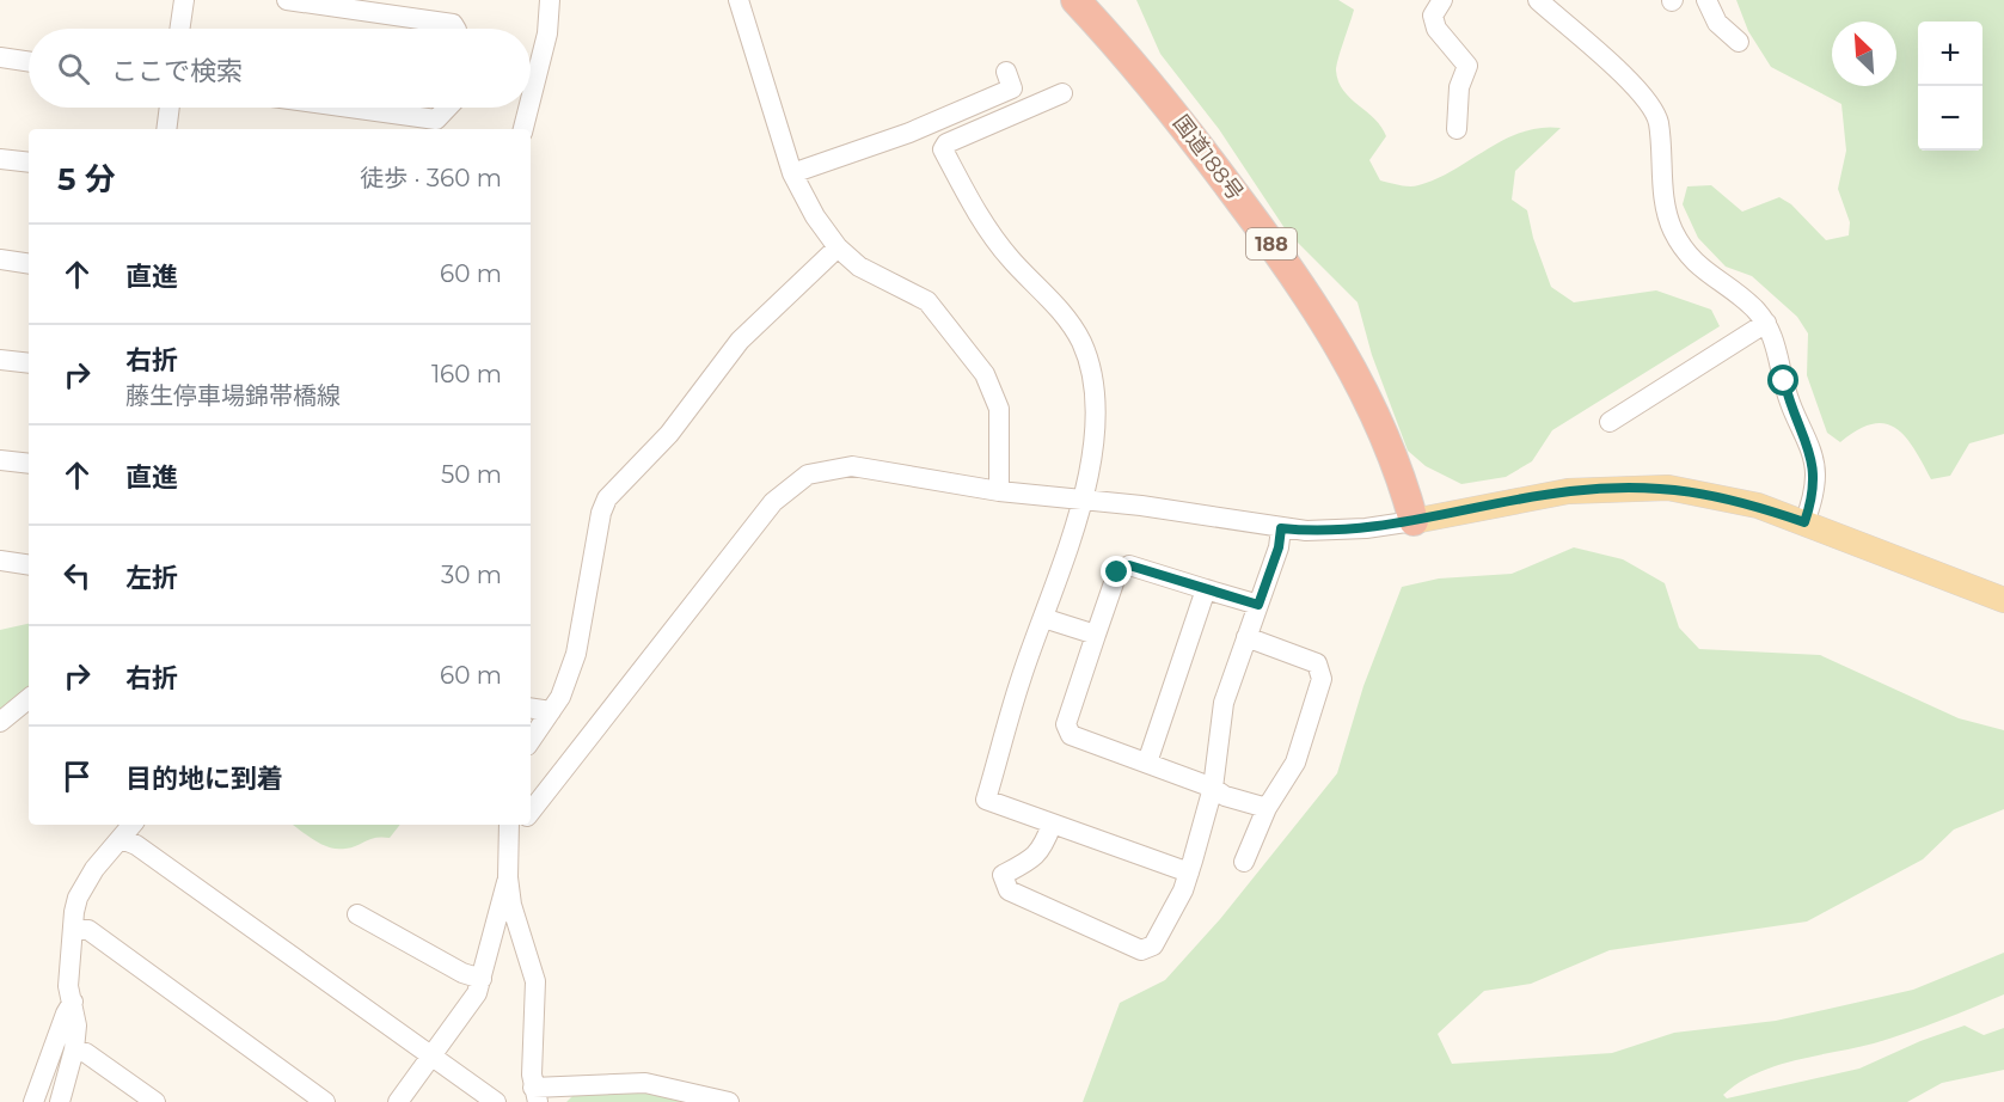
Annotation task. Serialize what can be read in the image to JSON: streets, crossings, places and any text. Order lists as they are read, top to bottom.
{
  "streets": {
    "highway": ["国道188号", "188"]
  },
  "north": "top left",
  "page": {
    "map_buttons": ["+", "−"],
    "search": "ここで検索",
    "heading": ["5 分", "徒歩 · 360 m"],
    "list": [
      ["直進", "60 m"],
      ["右折", "藤生停車場錦帯橋線", "160 m"],
      ["直進", "50 m"],
      ["左折", "30 m"],
      ["右折", "60 m"],
      "目的地に到着"
    ]
  }
}
